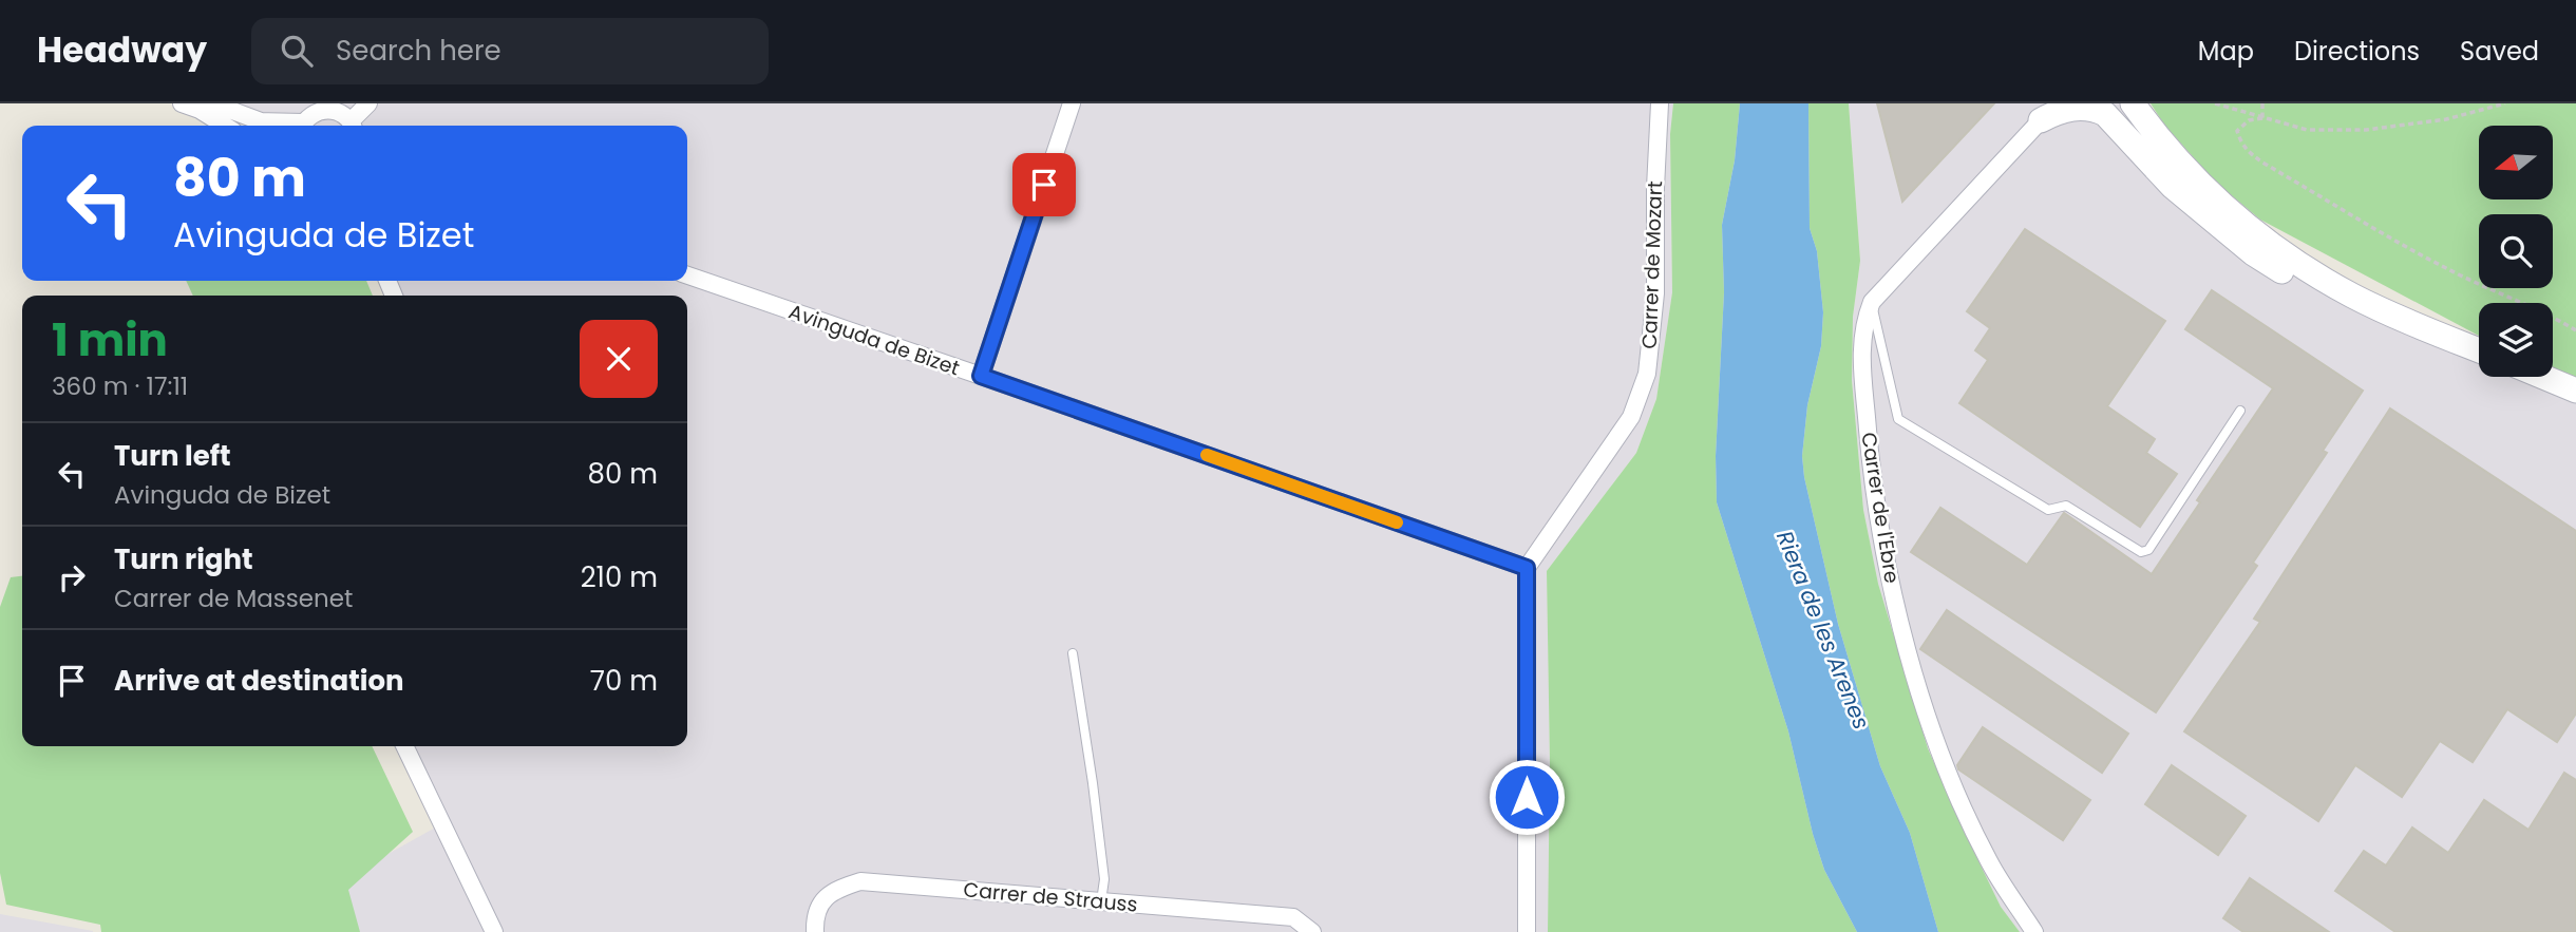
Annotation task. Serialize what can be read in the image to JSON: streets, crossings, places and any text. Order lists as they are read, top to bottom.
{
  "streets": {
    "street": [
      "Carrer de Mozart",
      "Avinguda de Bizet",
      "Carrer de l'Ebre",
      "Carrer de Strauss"
    ]
  },
  "crossings": [
    ["Carrer de Mozart", "Avinguda de Bizet"]
  ],
  "water": ["Riera de les Arenes"],
  "north": "left",
  "page": {
    "header": "Headway",
    "search": "Search here",
    "nav": ["Map", "Directions", "Saved"],
    "turn": ["80 m", "Avinguda de Bizet"],
    "heading": ["1 min", "360 m · 17:11"],
    "list": [
      {
        "name": "Turn left",
        "note": "Avinguda de Bizet",
        "value": "80 m"
      },
      {
        "name": "Turn right",
        "note": "Carrer de Massenet",
        "value": "210 m"
      },
      {
        "name": "Arrive at destination",
        "value": "70 m"
      }
    ]
  }
}
